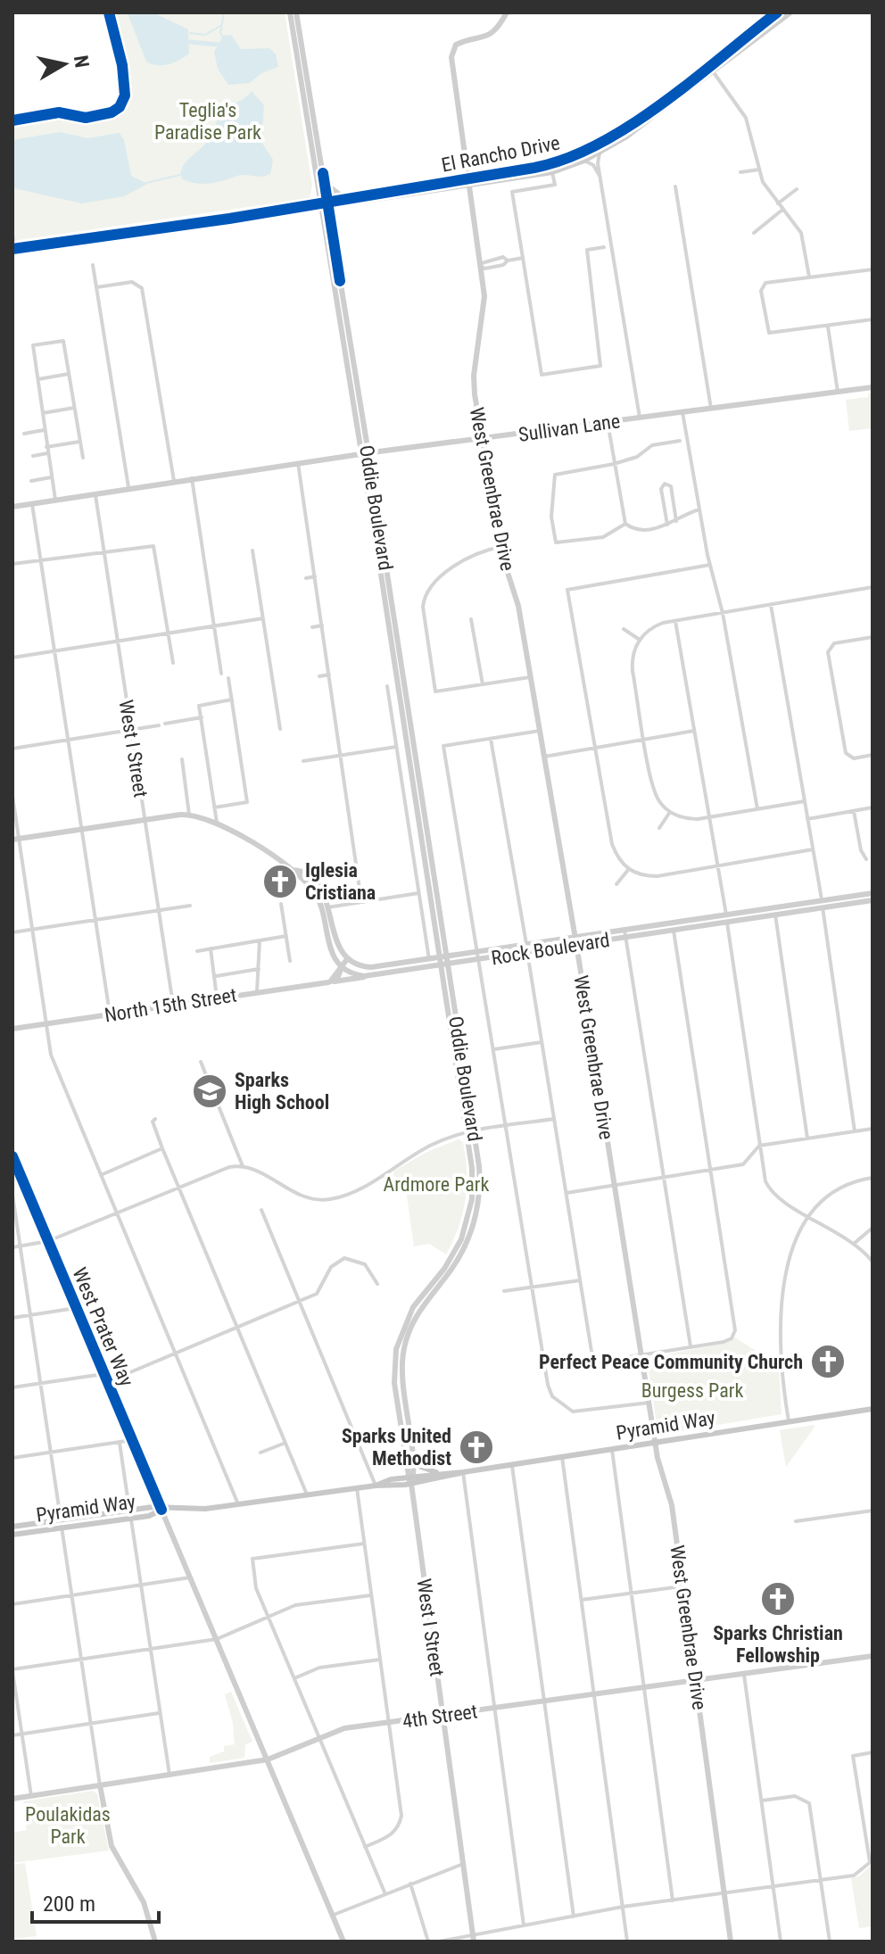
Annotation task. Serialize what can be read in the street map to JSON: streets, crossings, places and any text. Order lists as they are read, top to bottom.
{
  "streets": {
    "main road": [
      "El Rancho Drive",
      "Sullivan Lane",
      "West Greenbrae Drive",
      "Oddie Boulevard",
      "West I Street",
      "Rock Boulevard",
      "North 15th Street",
      "West Prater Way",
      "Pyramid Way",
      "4th Street"
    ]
  },
  "crossings": [
    ["El Rancho Drive", "West Greenbrae Drive"],
    ["El Rancho Drive", "Oddie Boulevard"],
    ["Sullivan Lane", "West Greenbrae Drive"],
    ["Sullivan Lane", "Oddie Boulevard"],
    ["Sullivan Lane", "West I Street"],
    ["West Greenbrae Drive", "Rock Boulevard"],
    ["West Greenbrae Drive", "Pyramid Way"],
    ["West Greenbrae Drive", "4th Street"],
    ["Oddie Boulevard", "West I Street"],
    ["Oddie Boulevard", "Rock Boulevard"],
    ["Oddie Boulevard", "Pyramid Way"],
    ["West I Street", "North 15th Street"],
    ["West I Street", "Pyramid Way"],
    ["West I Street", "4th Street"],
    ["Rock Boulevard", "North 15th Street"],
    ["West Prater Way", "Pyramid Way"],
    ["West Prater Way", "4th Street"]
  ],
  "parks": [
    "Teglia's Paradise Park",
    "Ardmore Park",
    "Burgess Park",
    "Poulakidas Park"
  ],
  "places": {
    "church": [
      "Iglesia Cristiana",
      "Perfect Peace Community Church",
      "Sparks United Methodist",
      "Sparks Christian Fellowship"
    ],
    "school or university": ["Sparks High School"]
  },
  "scale_bar": "200 m",
  "north": "right"
}
